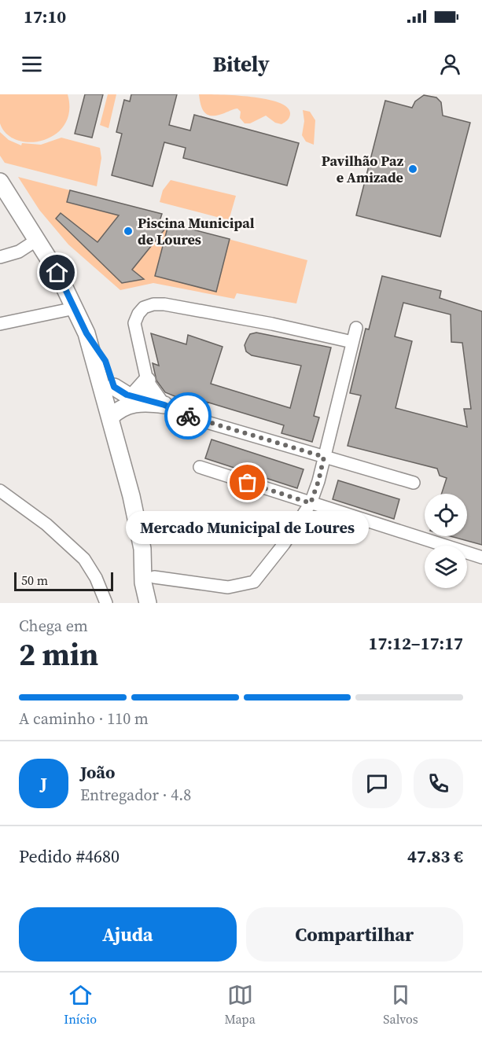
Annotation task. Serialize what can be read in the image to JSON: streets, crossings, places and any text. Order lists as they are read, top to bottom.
{
  "places": ["Pavilhão Paz e Amizade", "Piscina Municipal de Loures", "Mercado Municipal de Loures"],
  "scale_bar": "50 m",
  "page": {
    "status": "17:10",
    "header": "Bitely",
    "bubble": "Mercado Municipal de Loures",
    "scale": "50 m",
    "heading": ["2 min", "Chega em", "17:12–17:17"],
    "panel": [
      "João",
      "Entregador · 4.8",
      "Pedido #4680",
      "47.83 €"
    ],
    "bar": "A caminho · 110 m",
    "round": "J",
    "buttons": ["Ajuda", "Compartilhar"],
    "tabs": ["Início", "Mapa", "Salvos"]
  }
}
